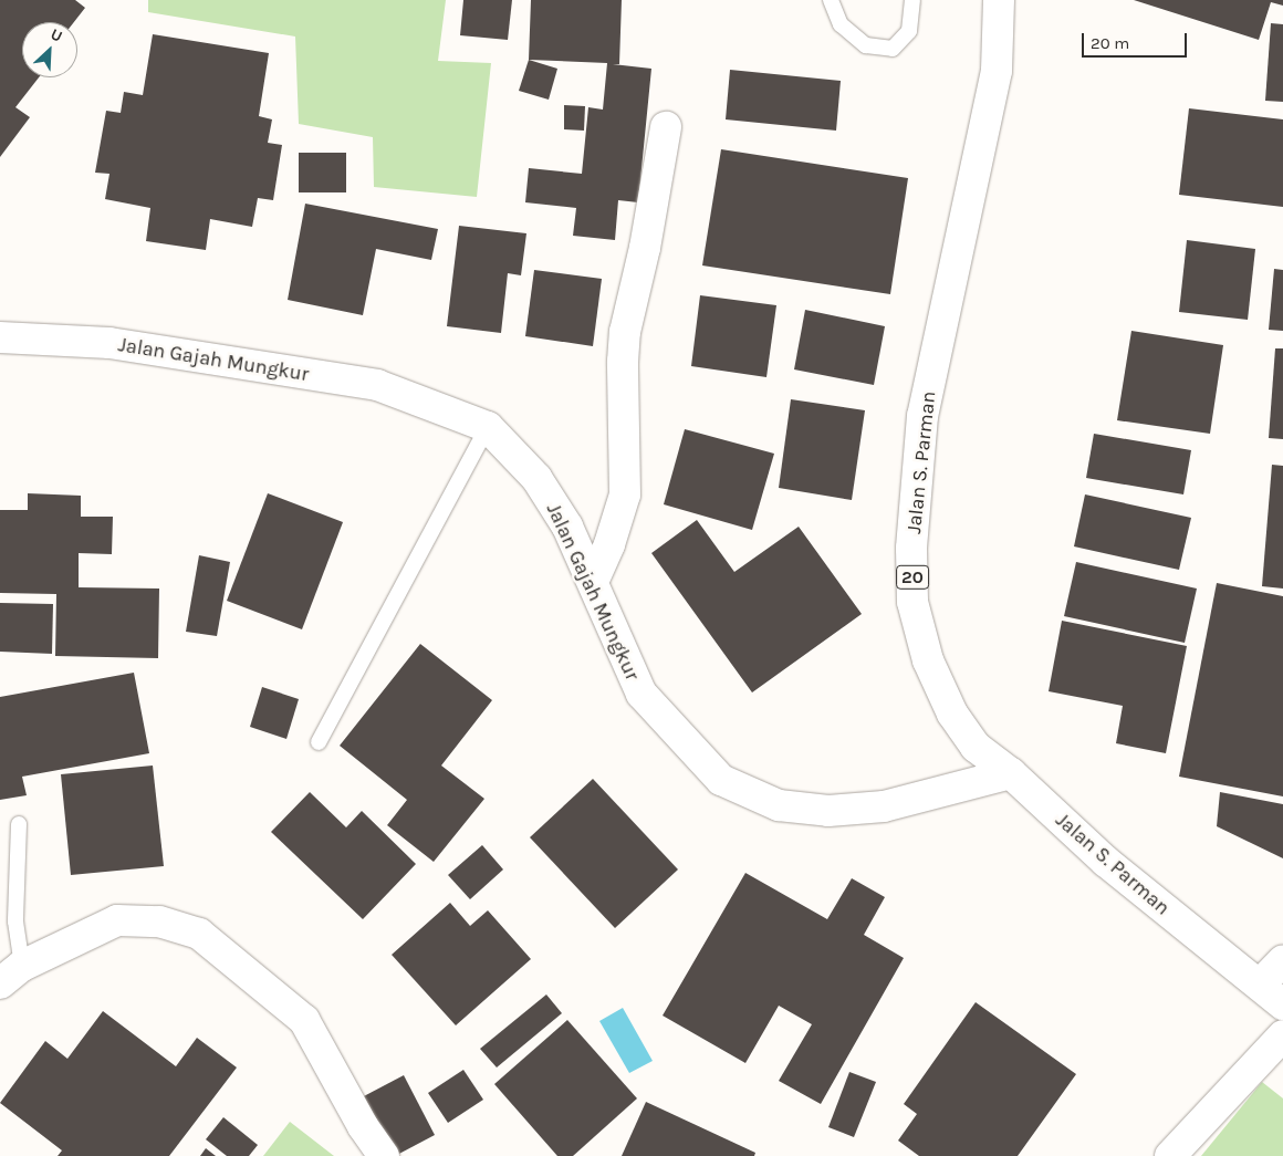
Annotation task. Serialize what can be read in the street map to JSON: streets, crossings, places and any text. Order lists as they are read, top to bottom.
{
  "streets": {
    "main road": ["Jalan Gajah Mungkur", "Jalan S. Parman", "20"]
  },
  "crossings": [
    ["Jalan Gajah Mungkur", "Jalan S. Parman"]
  ],
  "scale_bar": "20 m",
  "north": "top right"
}
